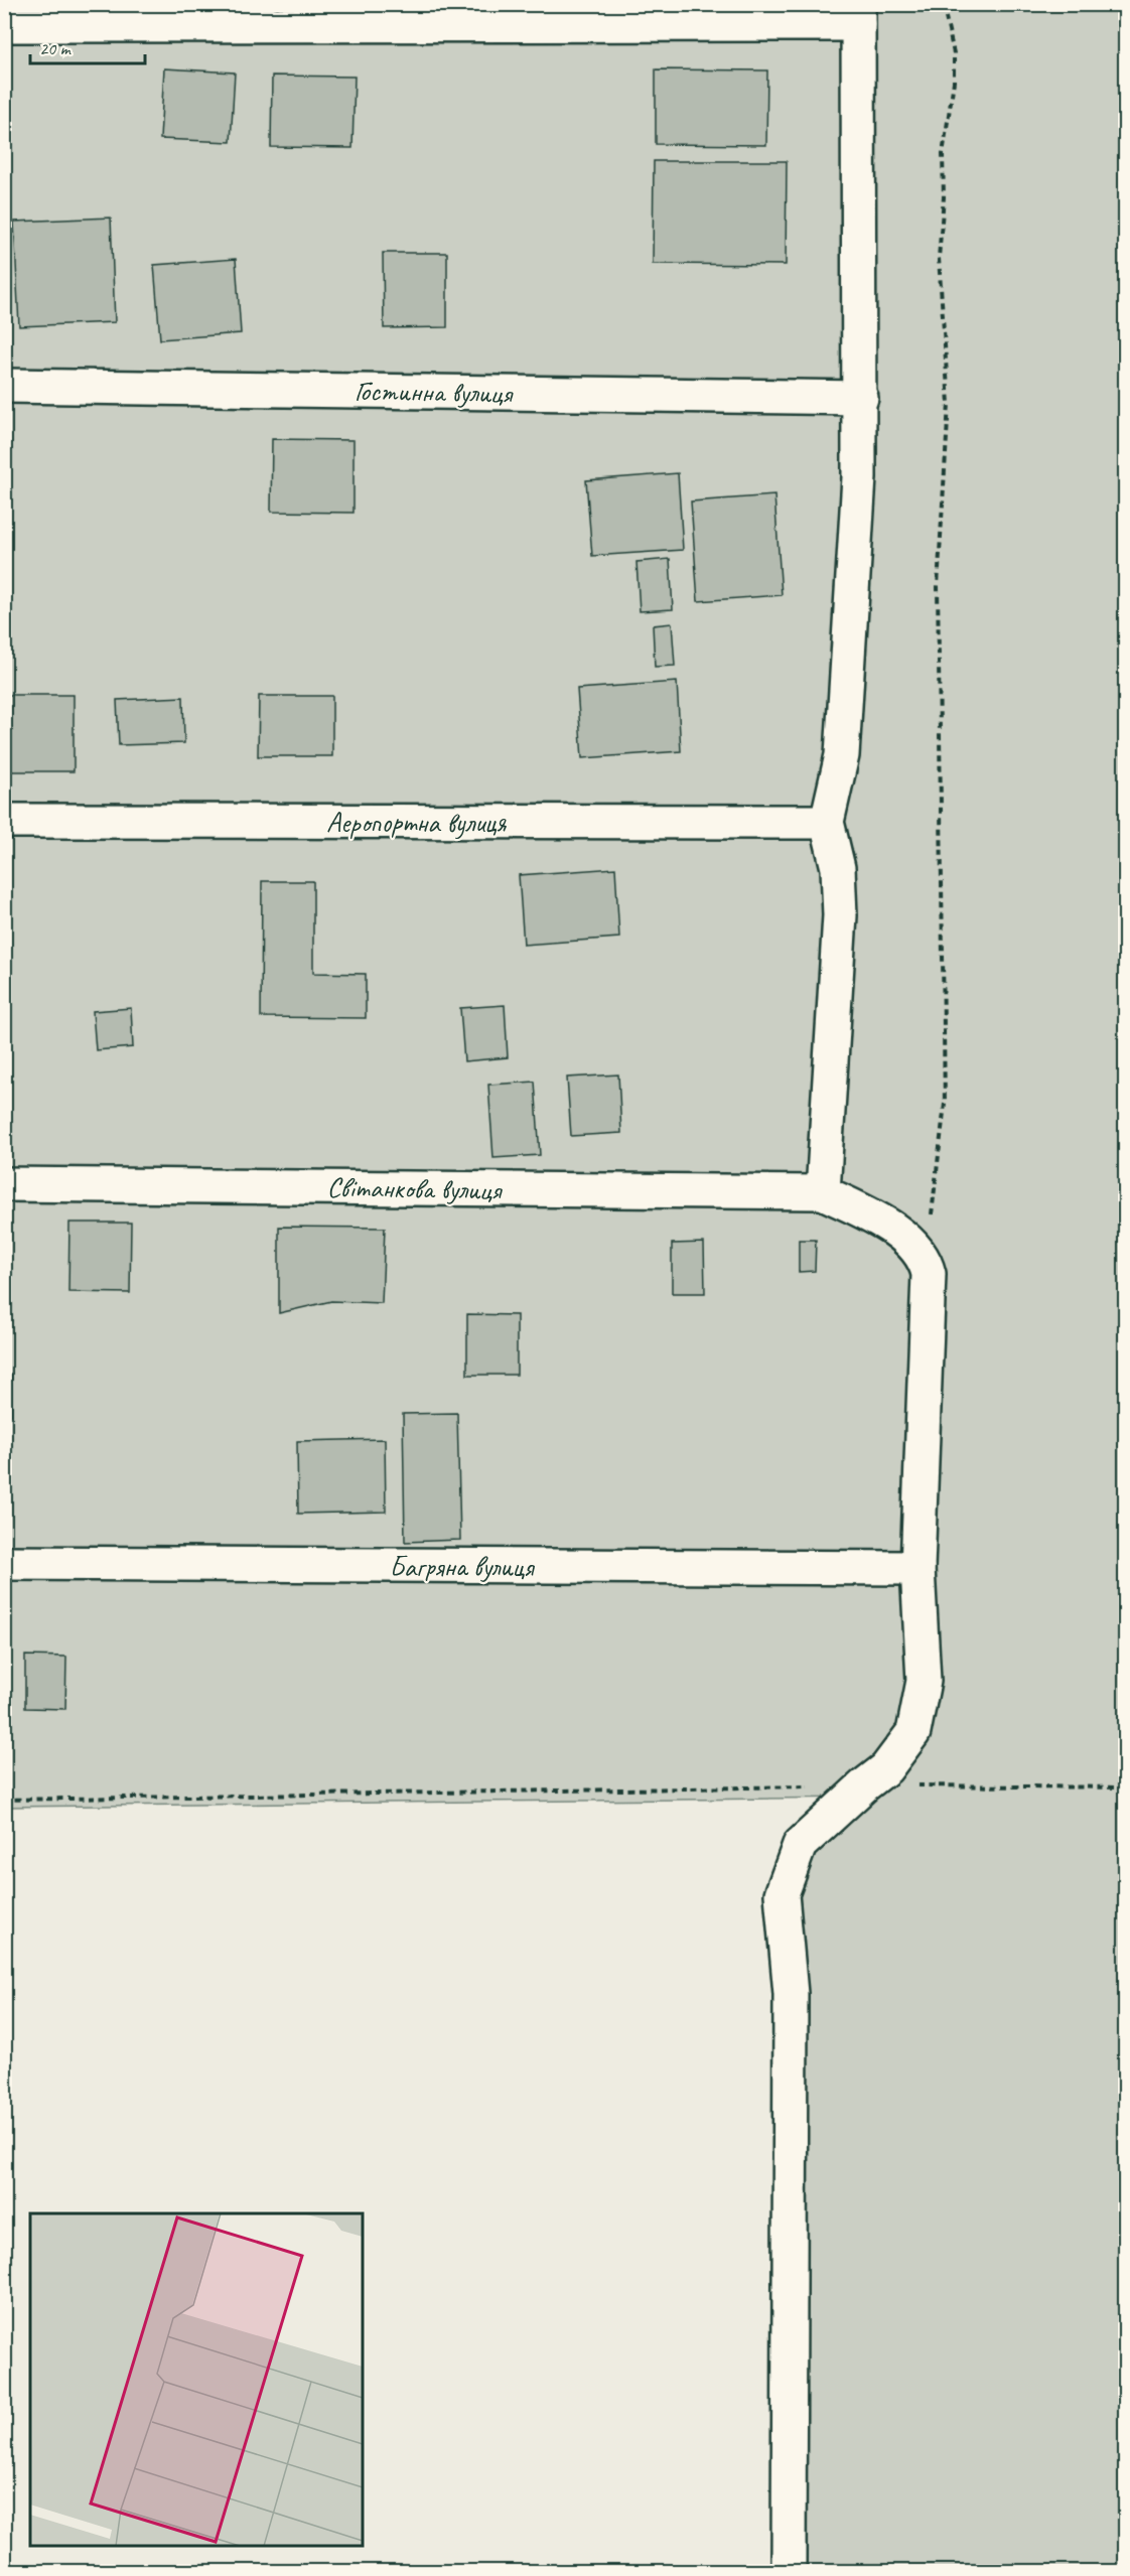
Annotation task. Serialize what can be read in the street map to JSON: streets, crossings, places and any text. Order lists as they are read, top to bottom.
{
  "streets": {
    "street": [
      "Гостинна вулиця",
      "Аеропортна вулиця",
      "Світанкова вулиця",
      "Багряна вулиця"
    ]
  },
  "scale_bar": "20 m"
}
